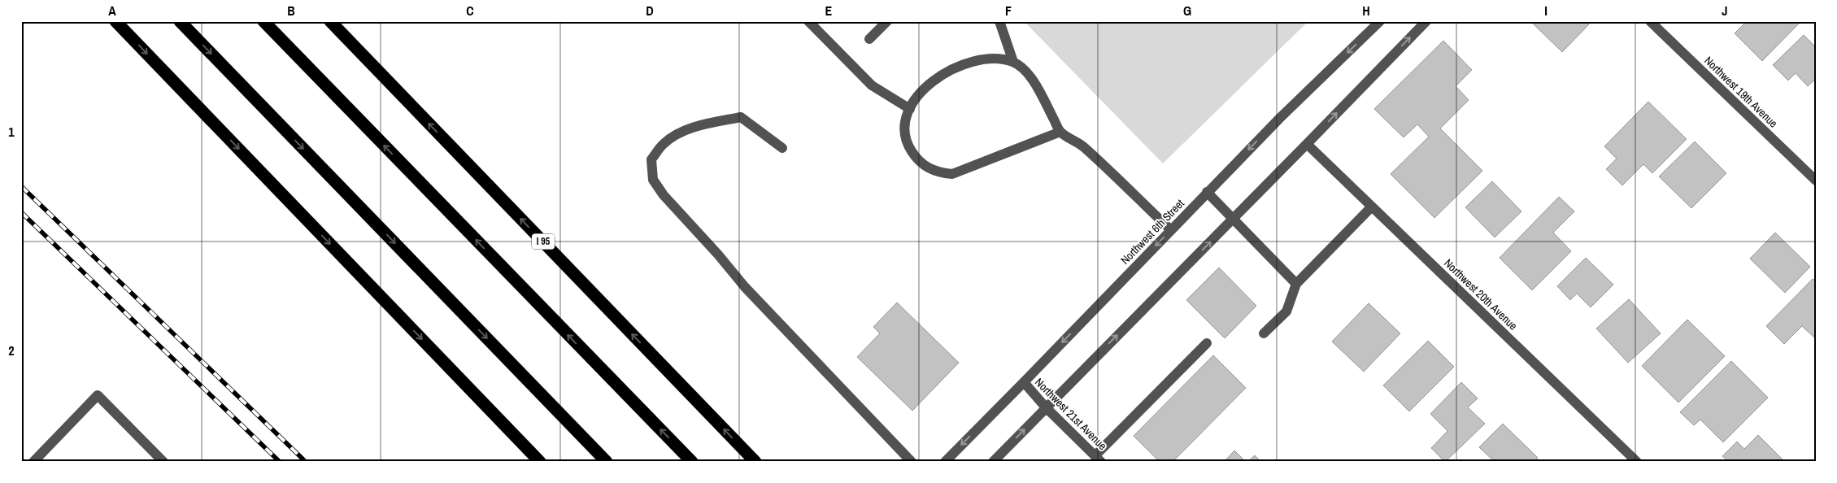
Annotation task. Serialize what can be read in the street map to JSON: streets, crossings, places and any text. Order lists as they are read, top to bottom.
{
  "streets": {
    "highway": ["I 95"],
    "street": [
      "Northwest 19th Avenue",
      "Northwest 6th Street",
      "Northwest 20th Avenue",
      "Northwest 21st Avenue"
    ]
  },
  "crossings": [
    ["Northwest 6th Street", "Northwest 21st Avenue"]
  ],
  "grid": {
    "columns": [
      "A",
      "B",
      "C",
      "D",
      "E",
      "F",
      "G",
      "H",
      "I",
      "J"
    ],
    "rows": ["1", "2"]
  }
}
